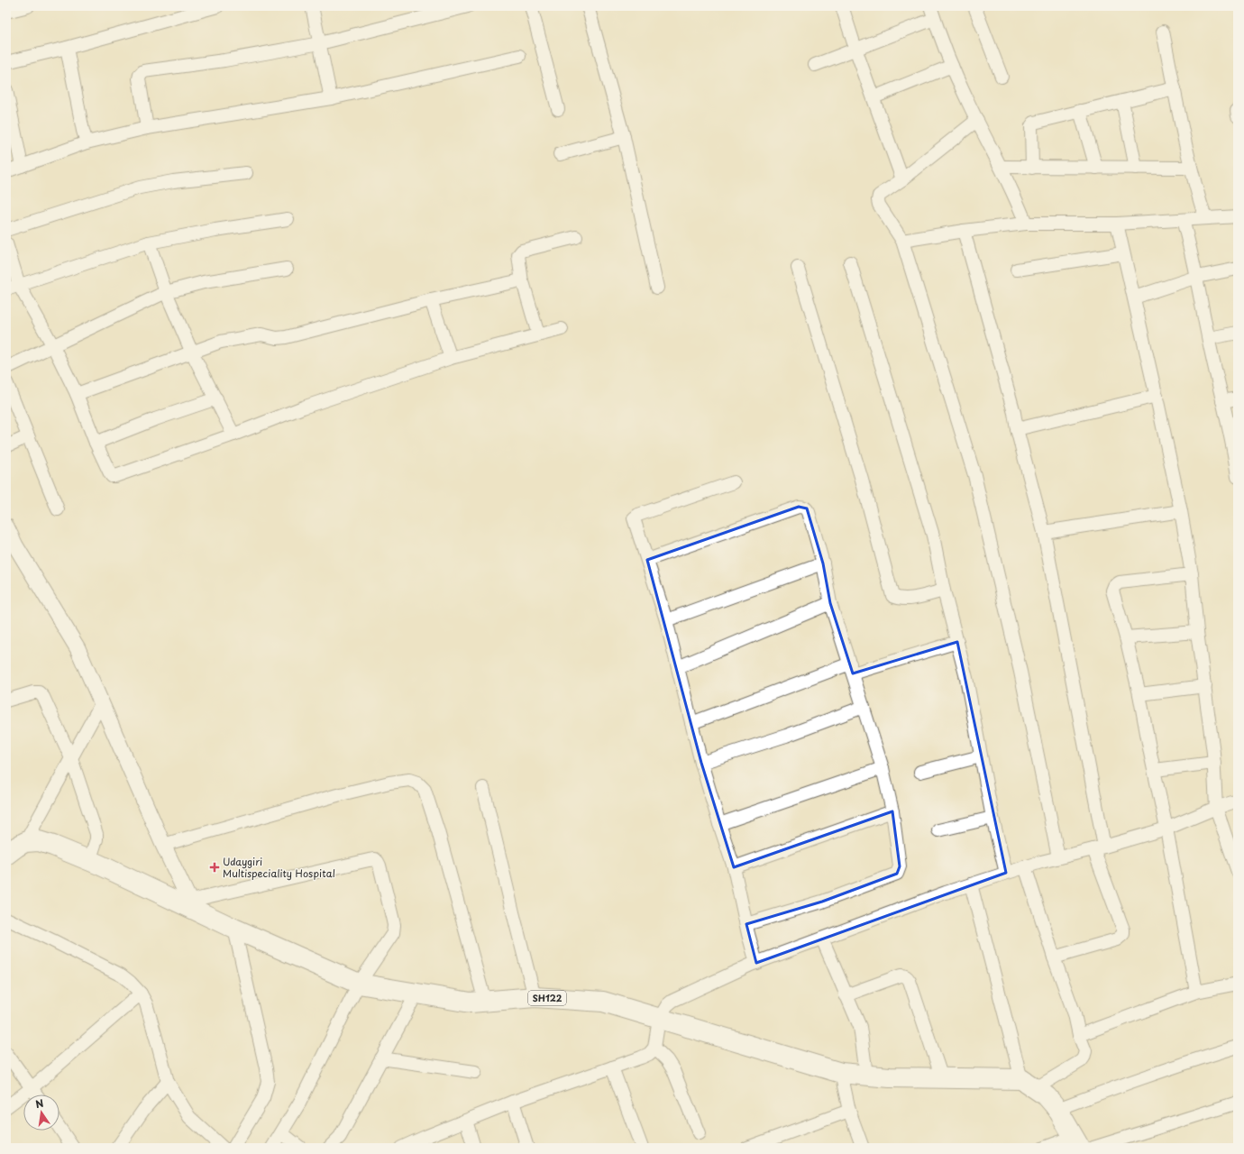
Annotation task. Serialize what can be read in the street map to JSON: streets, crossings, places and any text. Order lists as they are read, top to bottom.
{
  "streets": {
    "main road": ["SH122"]
  },
  "places": {
    "health": ["Udaygiri Multispeciality Hospital"]
  },
  "north": "top"
}
